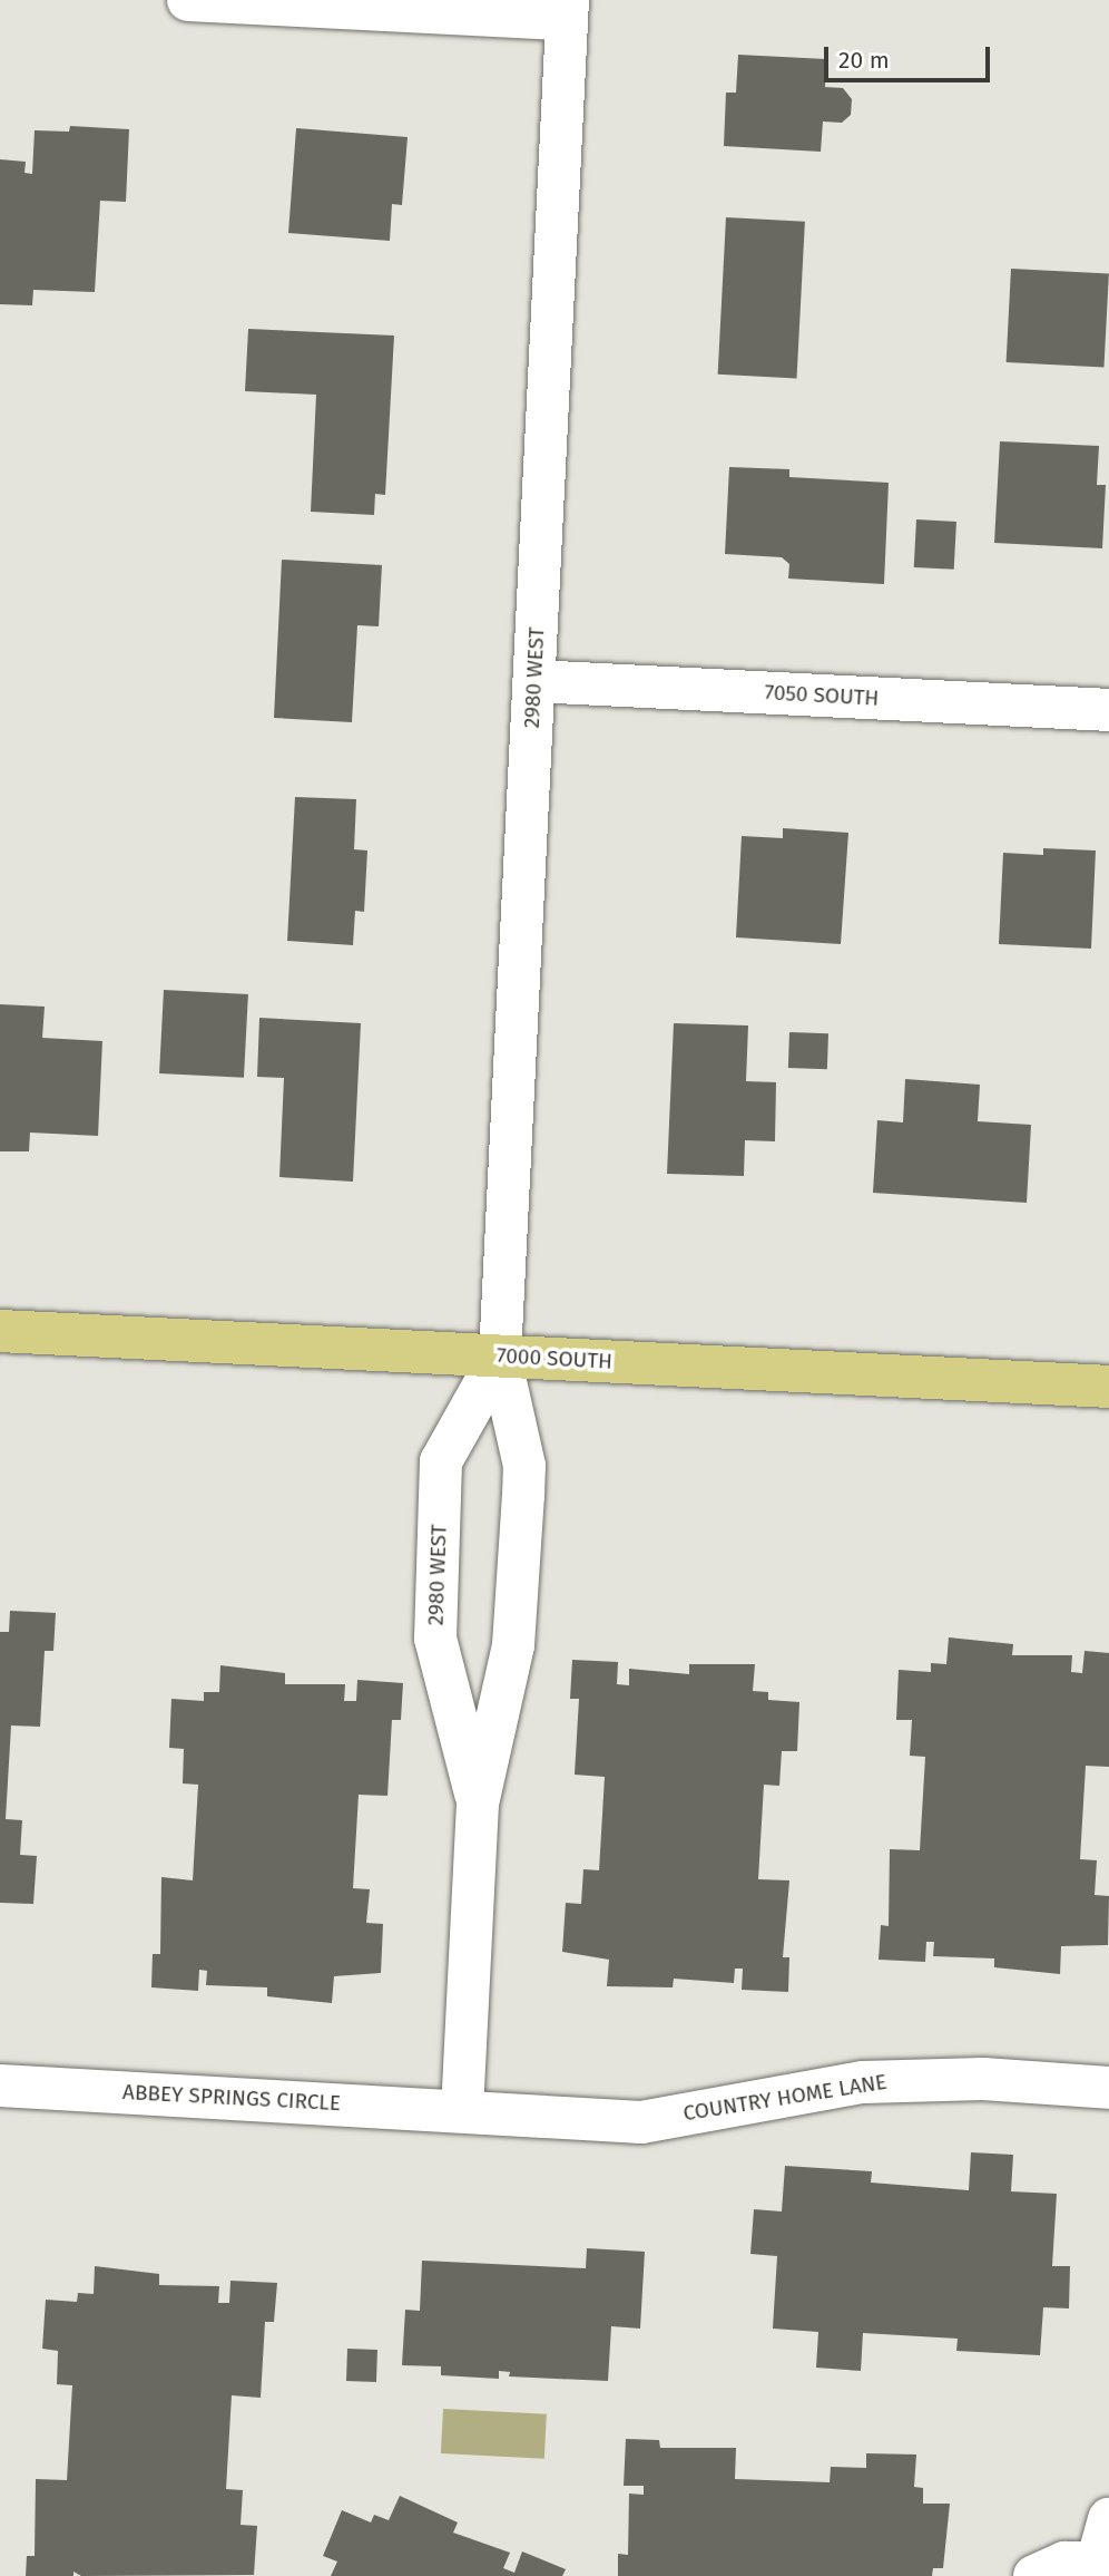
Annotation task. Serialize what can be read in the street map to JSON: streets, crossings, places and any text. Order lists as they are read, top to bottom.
{
  "streets": {
    "main road": ["7000 SOUTH"],
    "street": [
      "2980 WEST",
      "7050 SOUTH",
      "ABBEY SPRINGS CIRCLE",
      "COUNTRY HOME LANE"
    ]
  },
  "crossings": [
    ["2980 WEST", "7050 SOUTH"],
    ["2980 WEST", "7000 SOUTH"],
    ["2980 WEST", "ABBEY SPRINGS CIRCLE"],
    ["2980 WEST", "COUNTRY HOME LANE"],
    ["ABBEY SPRINGS CIRCLE", "COUNTRY HOME LANE"]
  ],
  "scale_bar": "20 m"
}
